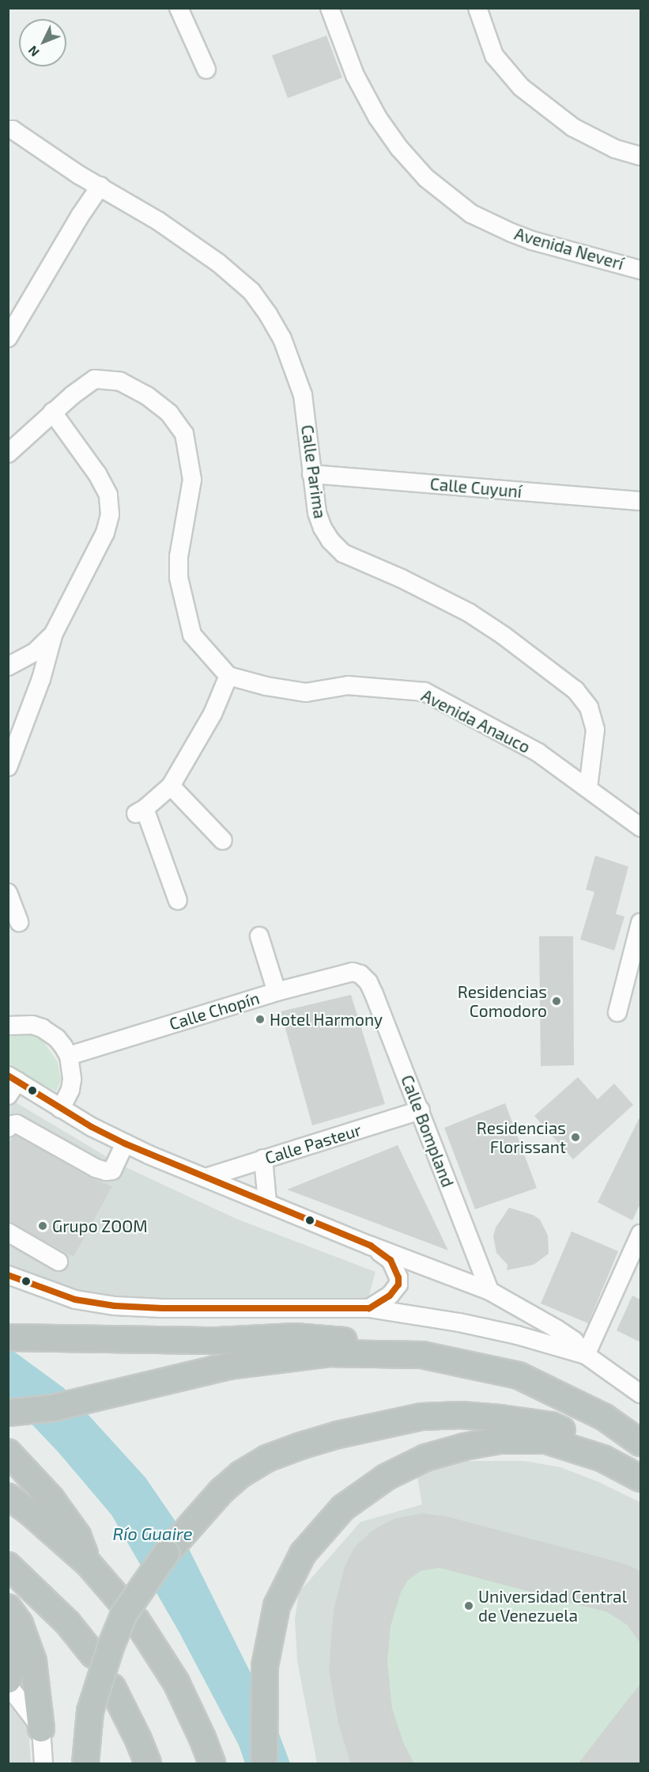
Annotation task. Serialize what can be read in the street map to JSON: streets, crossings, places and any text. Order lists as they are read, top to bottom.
{
  "streets": {
    "street": [
      "Avenida Neverí",
      "Calle Parima",
      "Calle Cuyuní",
      "Avenida Anauco",
      "Calle Chopín",
      "Calle Bompland",
      "Calle Pasteur"
    ]
  },
  "crossings": [
    ["Calle Parima", "Calle Cuyuní"],
    ["Calle Parima", "Avenida Anauco"],
    ["Calle Chopín", "Calle Bompland"],
    ["Calle Bompland", "Calle Pasteur"]
  ],
  "water": ["Río Guaire"],
  "places": [
    "Residencias Comodoro",
    "Hotel Harmony",
    "Residencias Florissant",
    "Grupo ZOOM",
    "Universidad Central de Venezuela"
  ],
  "north": "bottom left"
}
